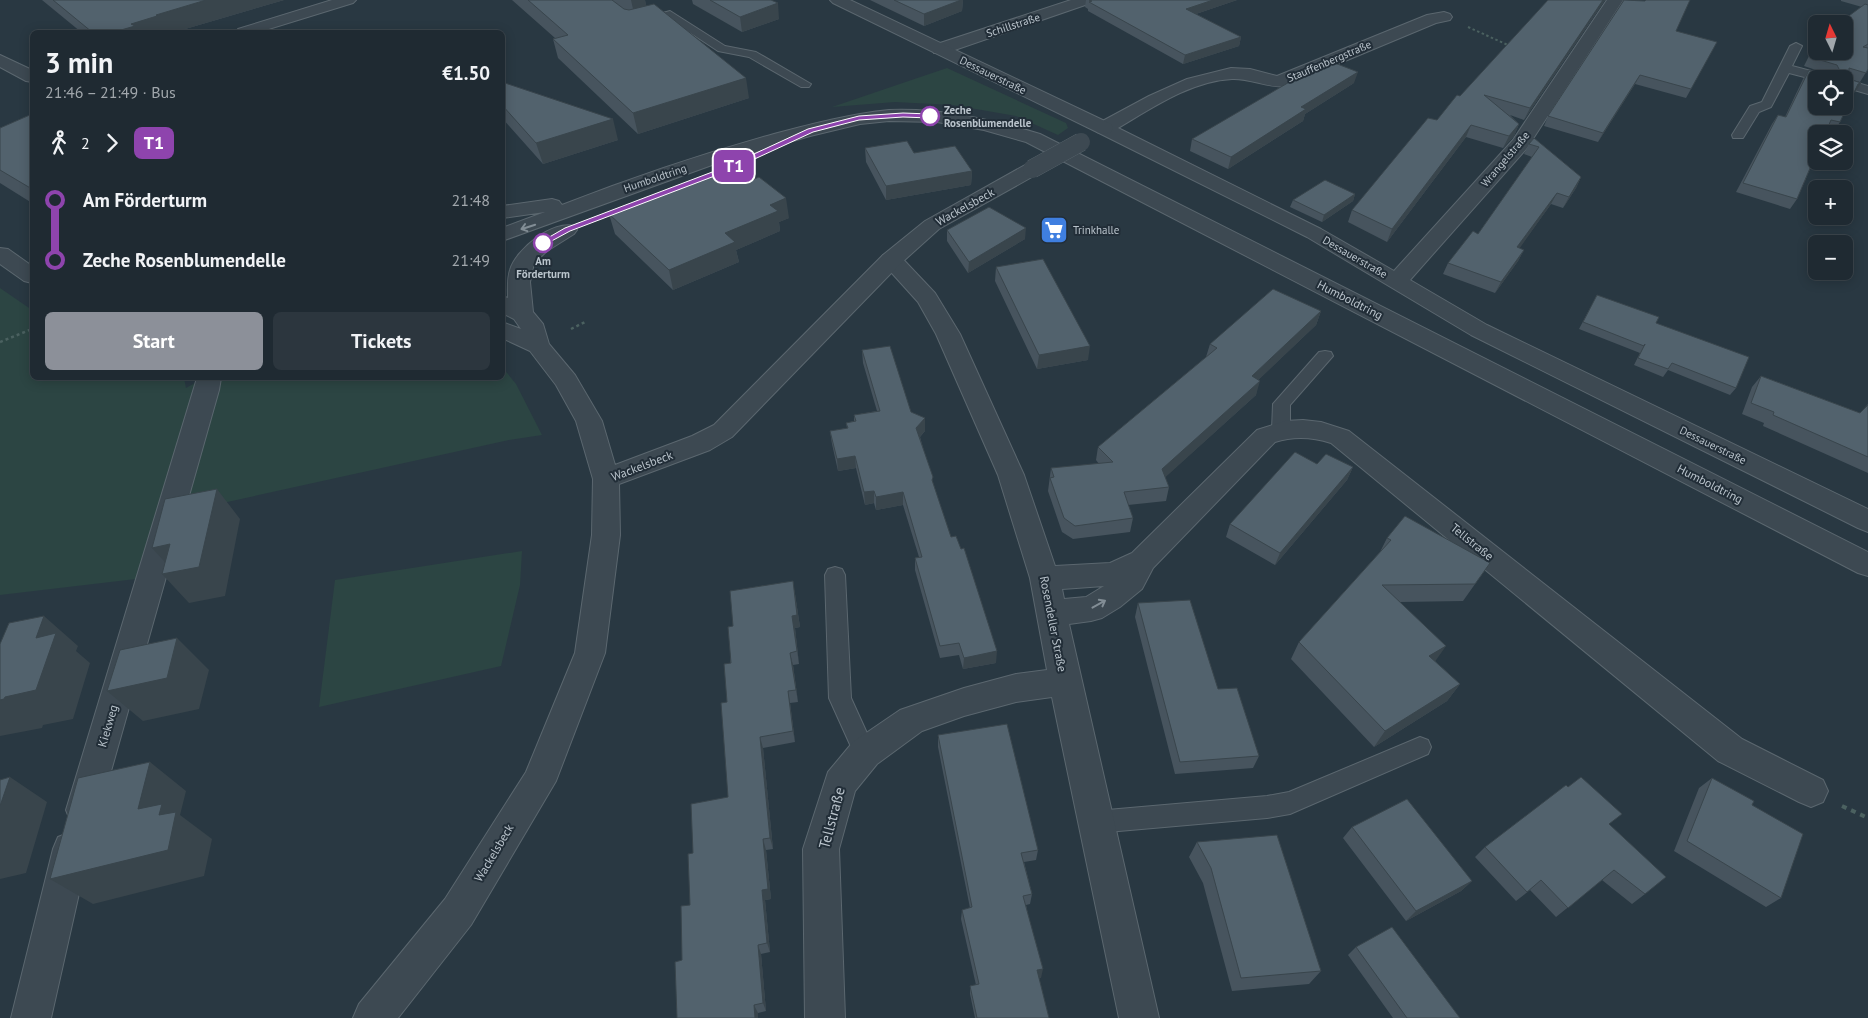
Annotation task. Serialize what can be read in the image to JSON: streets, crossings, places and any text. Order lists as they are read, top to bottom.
{
  "streets": {
    "street": [
      "Schillstraße",
      "Stauffenbergstraße",
      "Dessauerstraße",
      "Wrangelstraße",
      "Humboldtring",
      "Wackelsbeck",
      "Tellstraße",
      "Rosendeller Straße",
      "Kiekweg"
    ]
  },
  "crossings": [
    ["Schillstraße", "Dessauerstraße"],
    ["Stauffenbergstraße", "Dessauerstraße"],
    ["Stauffenbergstraße", "Wackelsbeck"],
    ["Dessauerstraße", "Wrangelstraße"],
    ["Dessauerstraße", "Wackelsbeck"],
    ["Wackelsbeck", "Rosendeller Straße"],
    ["Tellstraße", "Rosendeller Straße"]
  ],
  "places": {
    "other": ["Zeche Rosenblumendelle", "Am Förderturm"],
    "supermarket": ["Trinkhalle"]
  },
  "lines": ["bus line T1"],
  "north": "top",
  "page": {
    "on_map": "T1",
    "map_buttons": ["+", "−"],
    "heading": ["3 min", "21:46 – 21:49 · Bus", "€1.50"],
    "legs": ["2", "T1"],
    "list": [
      {
        "name": "Am Förderturm",
        "value": "21:48"
      },
      {
        "name": "Zeche Rosenblumendelle",
        "value": "21:49"
      }
    ],
    "buttons": ["Start", "Tickets"]
  }
}
